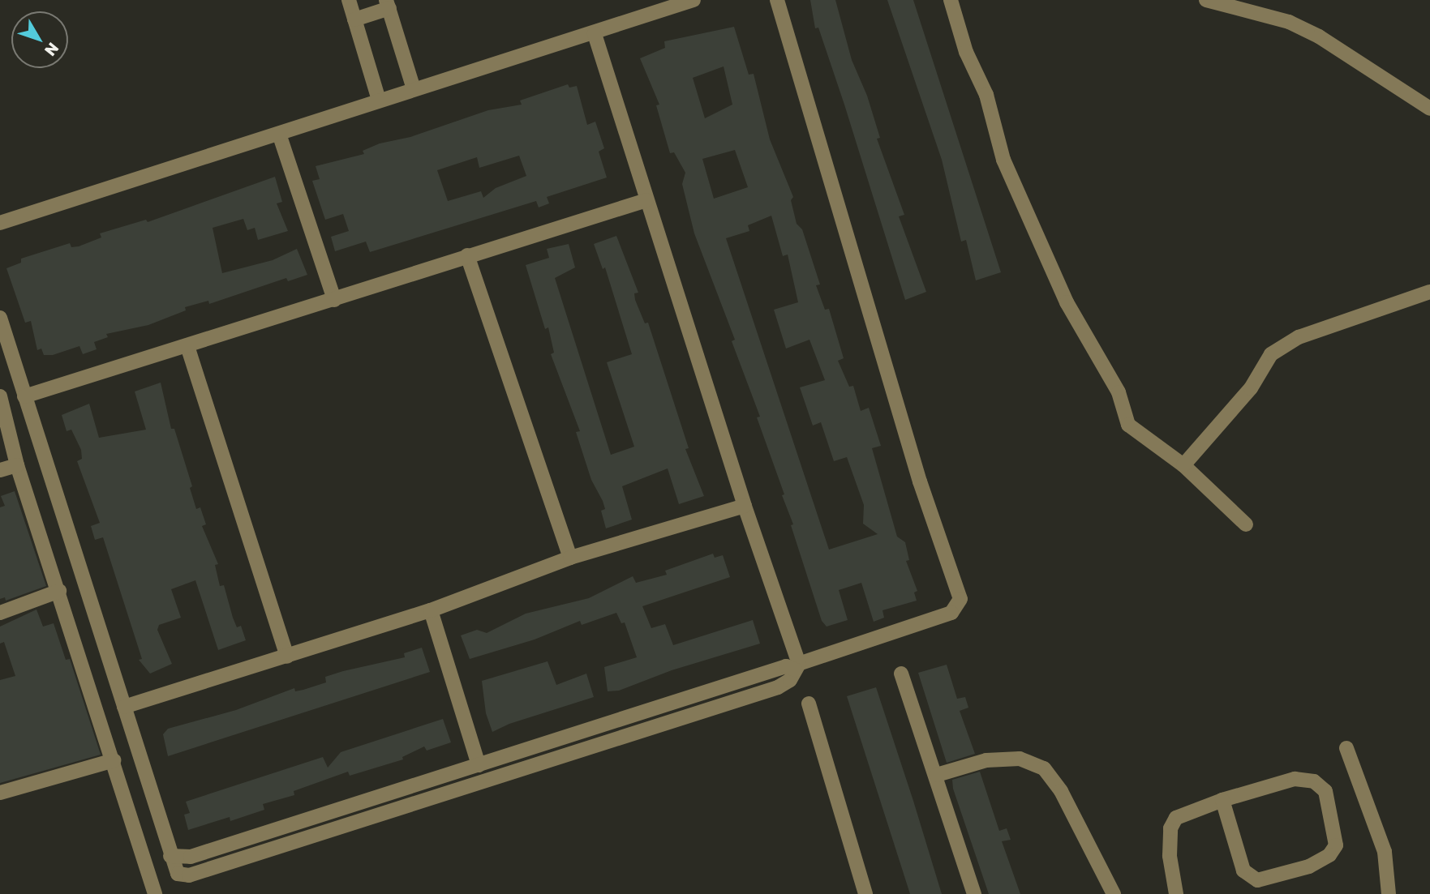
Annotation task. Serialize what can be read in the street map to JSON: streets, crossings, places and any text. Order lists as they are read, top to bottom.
{
  "north": "bottom right"
}
